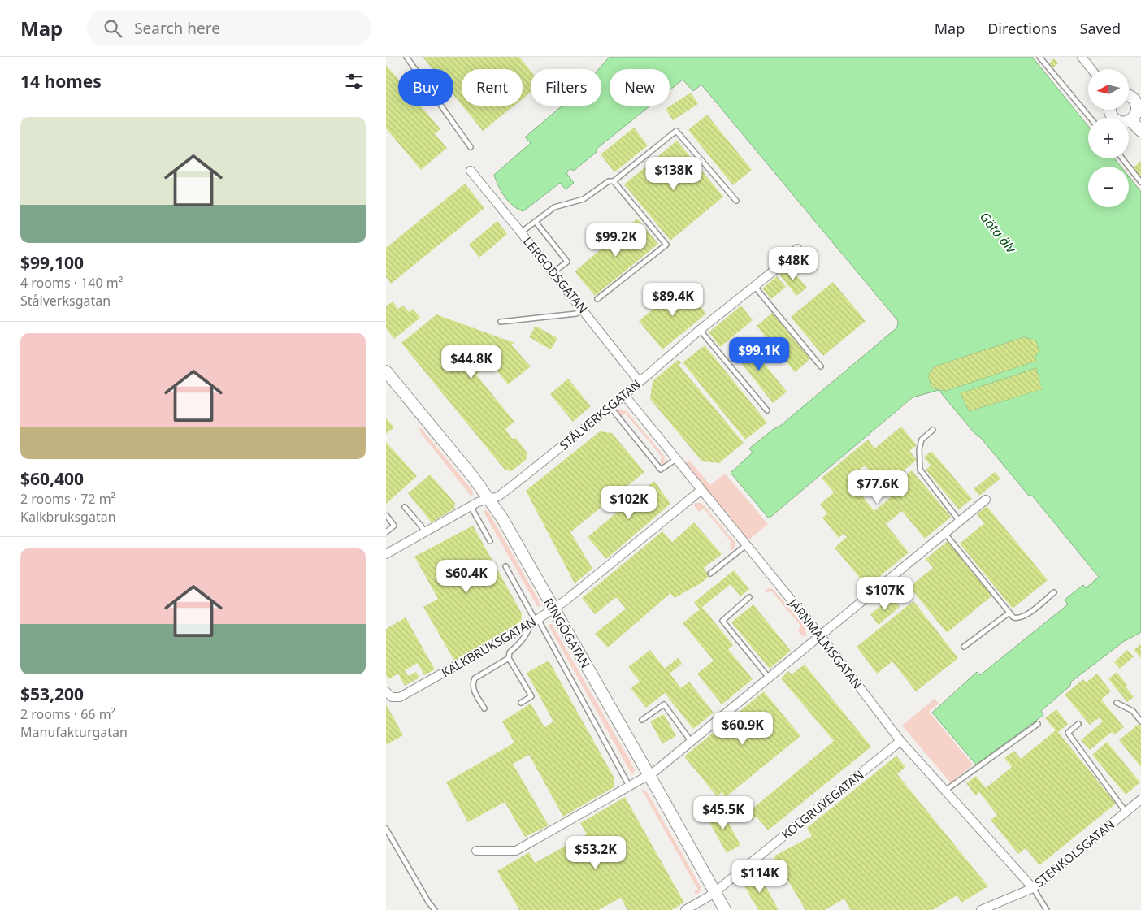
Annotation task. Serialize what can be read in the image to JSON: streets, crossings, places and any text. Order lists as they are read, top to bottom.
{
  "streets": {
    "street": [
      "LERGODSGATAN",
      "STÅLVERKSGATAN",
      "RINGÖGATAN",
      "JÄRNMALMSGATAN",
      "KALKBRUKSGATAN",
      "KOLGRUVEGATAN",
      "STENKOLSGATAN"
    ]
  },
  "crossings": [
    ["LERGODSGATAN", "STÅLVERKSGATAN"],
    ["STÅLVERKSGATAN", "RINGÖGATAN"],
    ["STÅLVERKSGATAN", "JÄRNMALMSGATAN"],
    ["RINGÖGATAN", "KALKBRUKSGATAN"],
    ["RINGÖGATAN", "KOLGRUVEGATAN"],
    ["JÄRNMALMSGATAN", "KALKBRUKSGATAN"],
    ["JÄRNMALMSGATAN", "KOLGRUVEGATAN"],
    ["JÄRNMALMSGATAN", "STENKOLSGATAN"]
  ],
  "water": ["Göta älv"],
  "north": "left",
  "page": {
    "header": "Map",
    "search": "Search here",
    "nav": ["Map", "Directions", "Saved"],
    "heading": "14 homes",
    "map_buttons": ["+", "−"],
    "chip": [
      "Buy",
      "Rent",
      "Filters",
      "New"
    ],
    "list": [
      {
        "name": "$99,100",
        "note": "4 rooms · 140 m² · Stålverksgatan"
      },
      {
        "name": "$60,400",
        "note": "2 rooms · 72 m² · Kalkbruksgatan"
      },
      {
        "name": "$53,200",
        "note": "2 rooms · 66 m² · Manufakturgatan"
      }
    ],
    "price": [
      "$138K",
      "$99.2K",
      "$48K",
      "$89.4K",
      "$99.1K",
      "$44.8K",
      "$77.6K",
      "$102K",
      "$60.4K",
      "$107K",
      "$60.9K",
      "$45.5K",
      "$53.2K",
      "$114K"
    ]
  }
}
